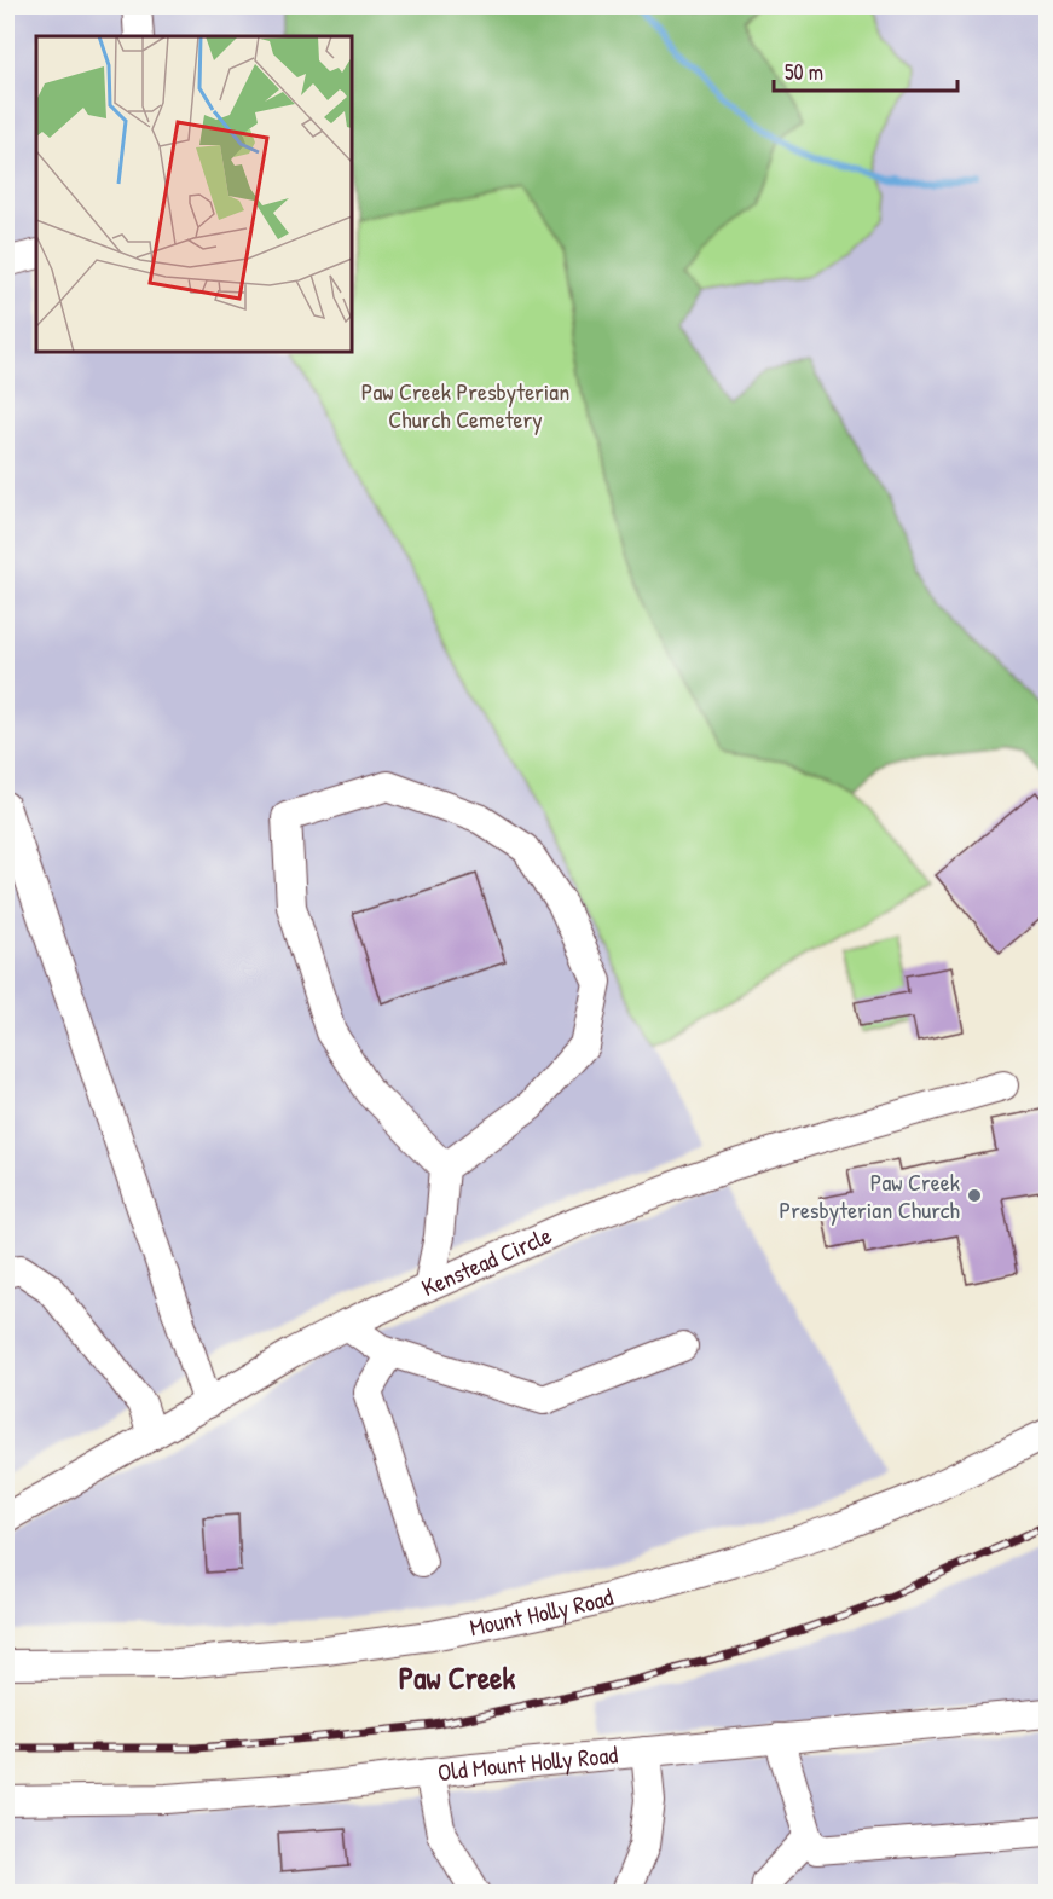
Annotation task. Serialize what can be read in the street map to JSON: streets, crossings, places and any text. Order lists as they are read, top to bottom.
{
  "streets": {
    "street": ["Kenstead Circle", "Mount Holly Road", "Old Mount Holly Road"]
  },
  "districts": ["Paw Creek"],
  "parks": ["Paw Creek Presbyterian Church Cemetery"],
  "places": ["Paw Creek Presbyterian Church"],
  "scale_bar": "50 m"
}
